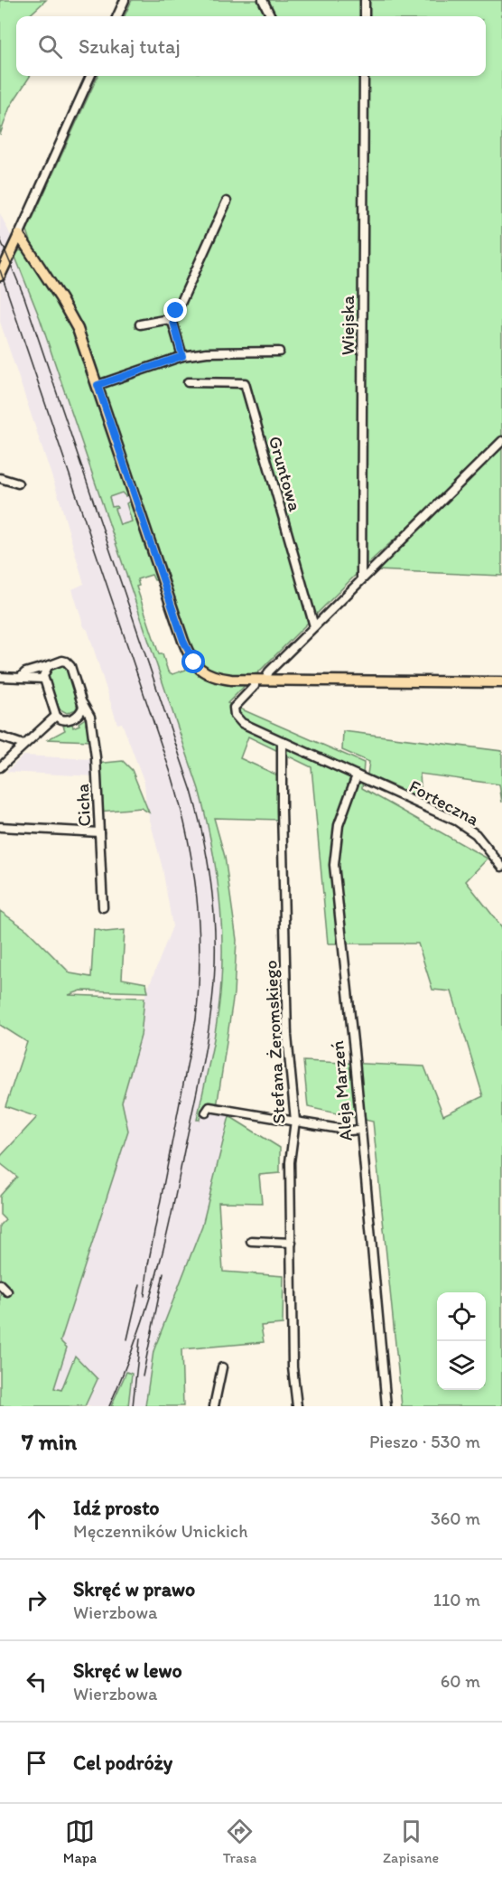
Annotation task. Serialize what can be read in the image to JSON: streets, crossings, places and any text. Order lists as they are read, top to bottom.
{
  "streets": {
    "street": [
      "Wiejska",
      "Gruntowa",
      "Forteczna",
      "Cicha",
      "Stefana Żeromskiego",
      "Aleja Marzeń"
    ]
  },
  "crossings": [
    ["Forteczna", "Stefana Żeromskiego"],
    ["Forteczna", "Aleja Marzeń"]
  ],
  "page": {
    "search": "Szukaj tutaj",
    "heading": ["7 min", "Pieszo · 530 m"],
    "list": [
      ["Idź prosto", "Męczenników Unickich", "360 m"],
      ["Skręć w prawo", "Wierzbowa", "110 m"],
      ["Skręć w lewo", "Wierzbowa", "60 m"],
      "Cel podróży"
    ],
    "nav": ["Mapa", "Trasa", "Zapisane"]
  }
}
